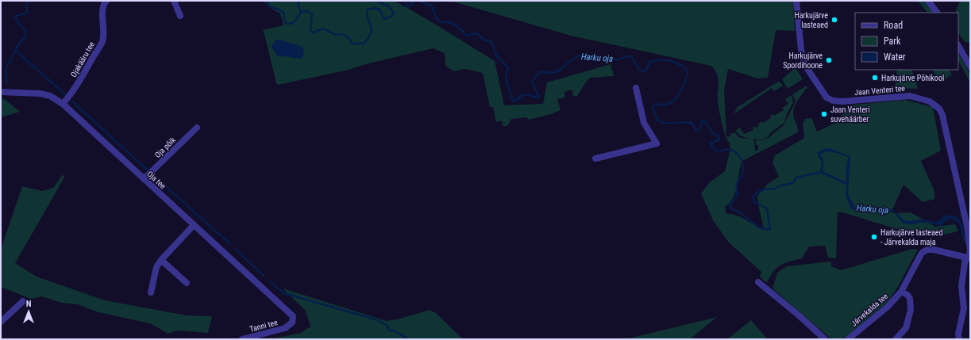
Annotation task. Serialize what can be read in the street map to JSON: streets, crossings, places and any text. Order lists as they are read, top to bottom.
{
  "streets": {
    "street": [
      "Ojakääru tee",
      "Jaan Venteri tee",
      "Oja põik",
      "Oja tee",
      "Järvekalda tee",
      "Tanni tee"
    ]
  },
  "crossings": [
    ["Ojakääru tee", "Oja tee"],
    ["Jaan Venteri tee", "Järvekalda tee"],
    ["Oja põik", "Oja tee"],
    ["Oja tee", "Tanni tee"]
  ],
  "water": ["Harku oja"],
  "places": [
    "Harkujärve lasteaed",
    "Harkujärve Spordihoone",
    "Harkujärve Põhikool",
    "Jaan Venteri suvehäärber",
    "Harkujärve lasteaed - Järvekalda maja"
  ],
  "legend": ["Road", "Park", "Water"],
  "north": "top"
}
